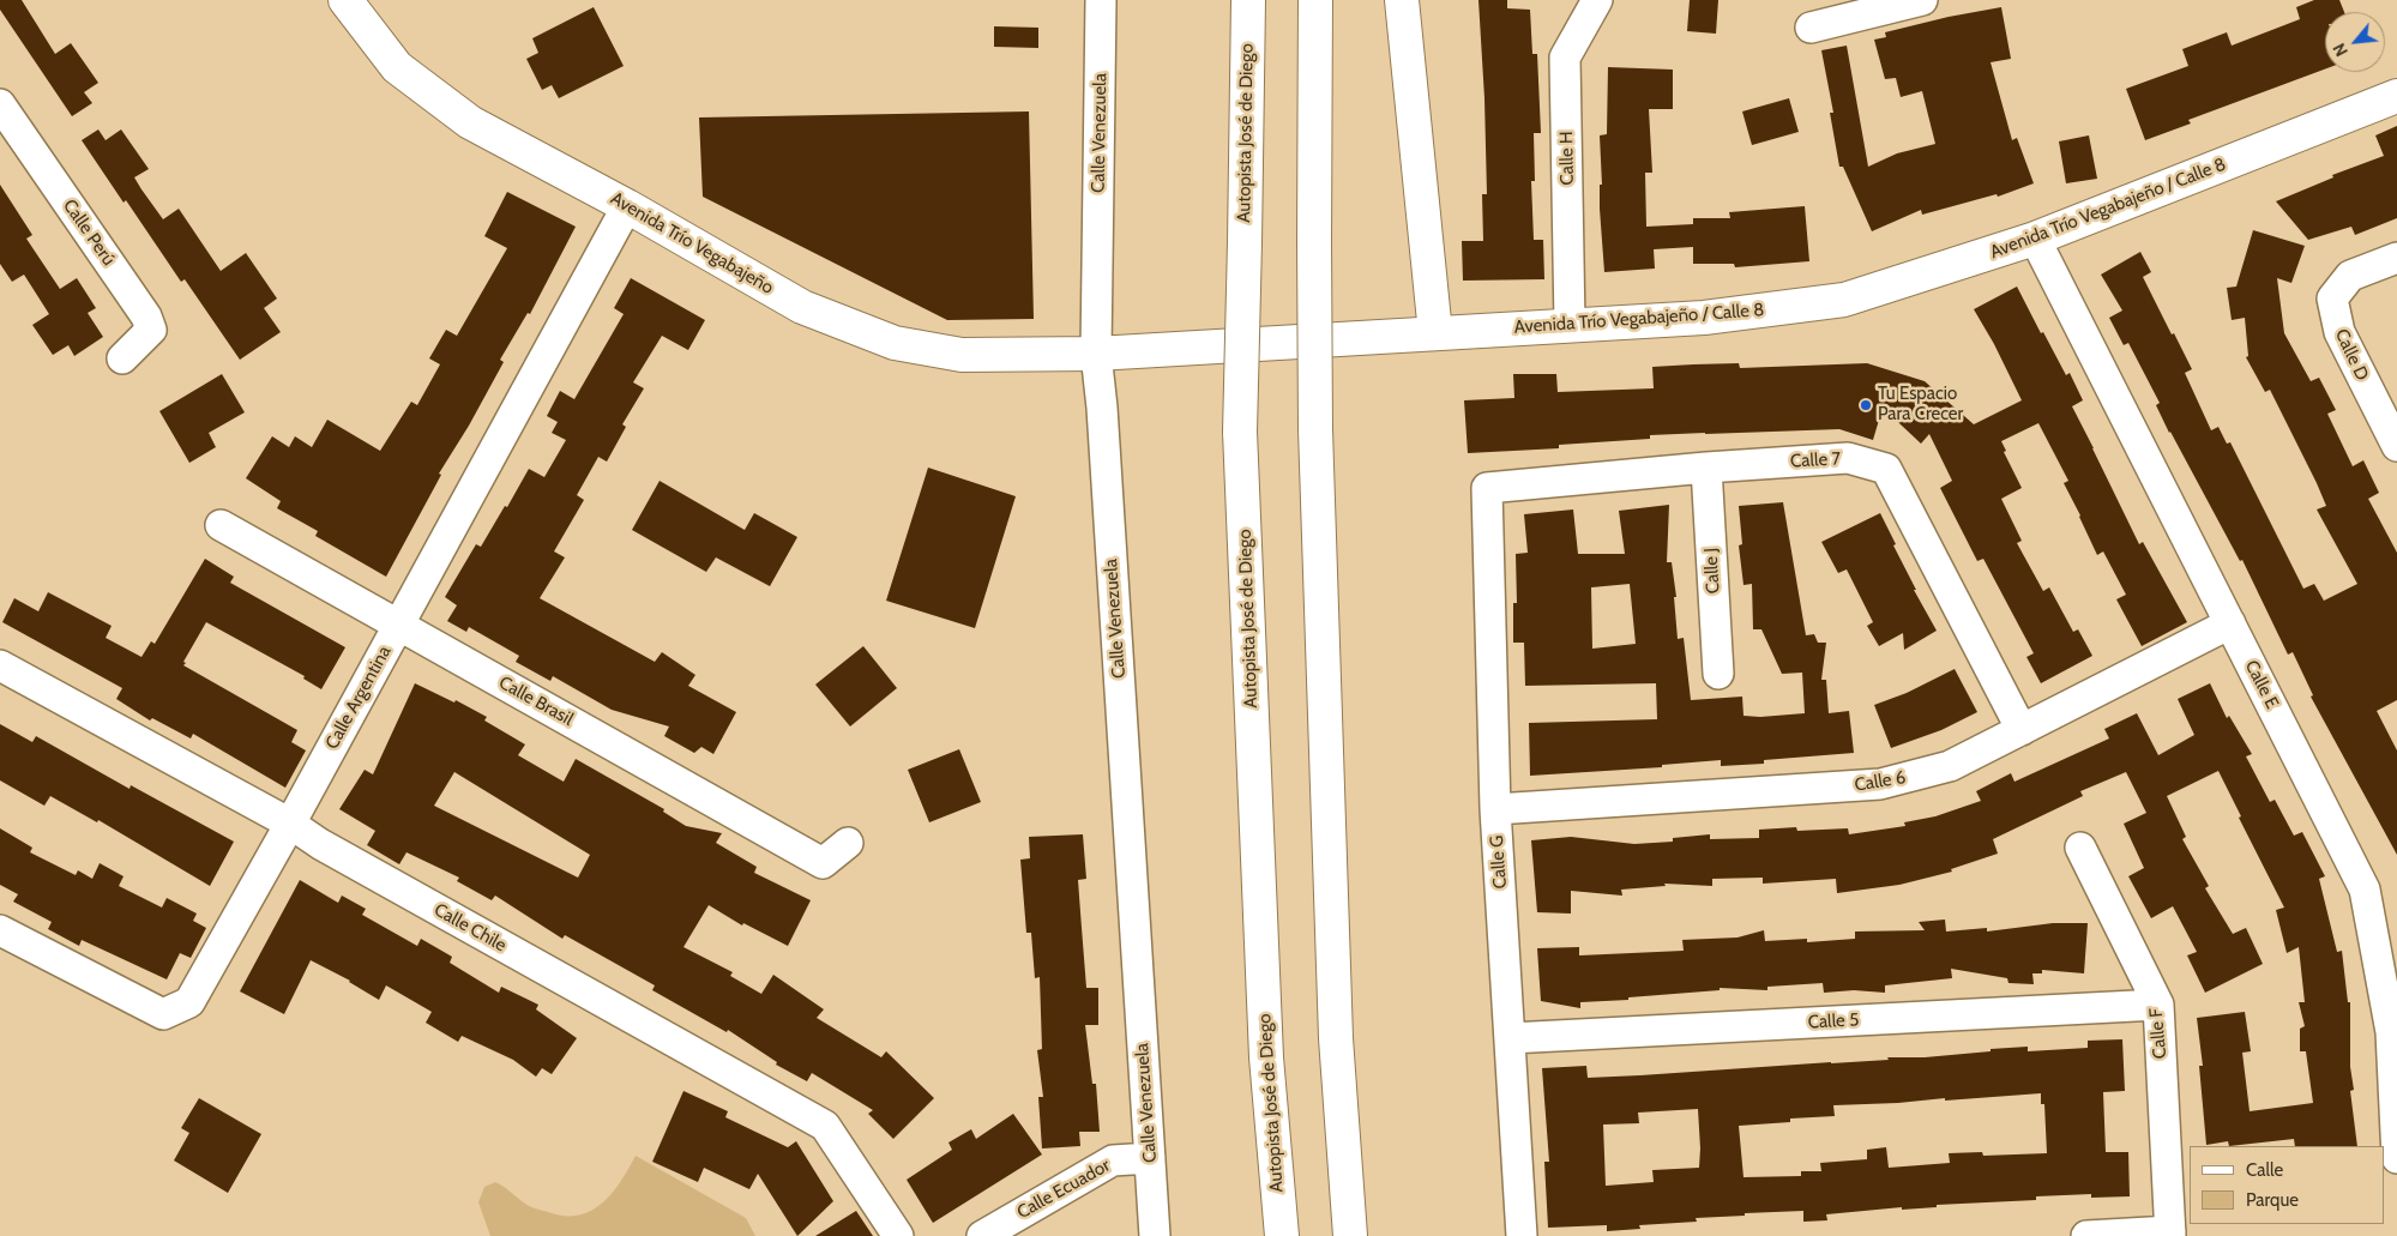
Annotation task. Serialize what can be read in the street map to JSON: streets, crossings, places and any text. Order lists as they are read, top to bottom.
{
  "streets": {
    "main road": ["Autopista José de Diego", "Avenida Trío Vegabajeño / Calle 8", "Avenida Trío Vegabajeño"],
    "street": [
      "Calle Venezuela",
      "Calle H",
      "Calle Perú",
      "Calle D",
      "Calle 7",
      "Calle J",
      "Calle E",
      "Calle Argentina",
      "Calle Brasil",
      "Calle 6",
      "Calle G",
      "Calle Chile",
      "Calle 5",
      "Calle F",
      "Calle Ecuador"
    ]
  },
  "crossings": [
    ["Calle Venezuela", "Avenida Trío Vegabajeño / Calle 8"],
    ["Calle Venezuela", "Avenida Trío Vegabajeño"],
    ["Calle Venezuela", "Calle Ecuador"],
    ["Calle H", "Avenida Trío Vegabajeño / Calle 8"],
    ["Avenida Trío Vegabajeño / Calle 8", "Avenida Trío Vegabajeño"],
    ["Avenida Trío Vegabajeño / Calle 8", "Calle E"],
    ["Avenida Trío Vegabajeño", "Calle Argentina"],
    ["Calle 7", "Calle J"],
    ["Calle 7", "Calle 6"],
    ["Calle 7", "Calle G"],
    ["Calle E", "Calle 6"],
    ["Calle Argentina", "Calle Brasil"],
    ["Calle Argentina", "Calle Chile"],
    ["Calle 6", "Calle G"],
    ["Calle G", "Calle 5"],
    ["Calle 5", "Calle F"]
  ],
  "places": ["Tu Espacio Para Crecer"],
  "legend": ["Calle", "Parque"],
  "north": "bottom left"
}
